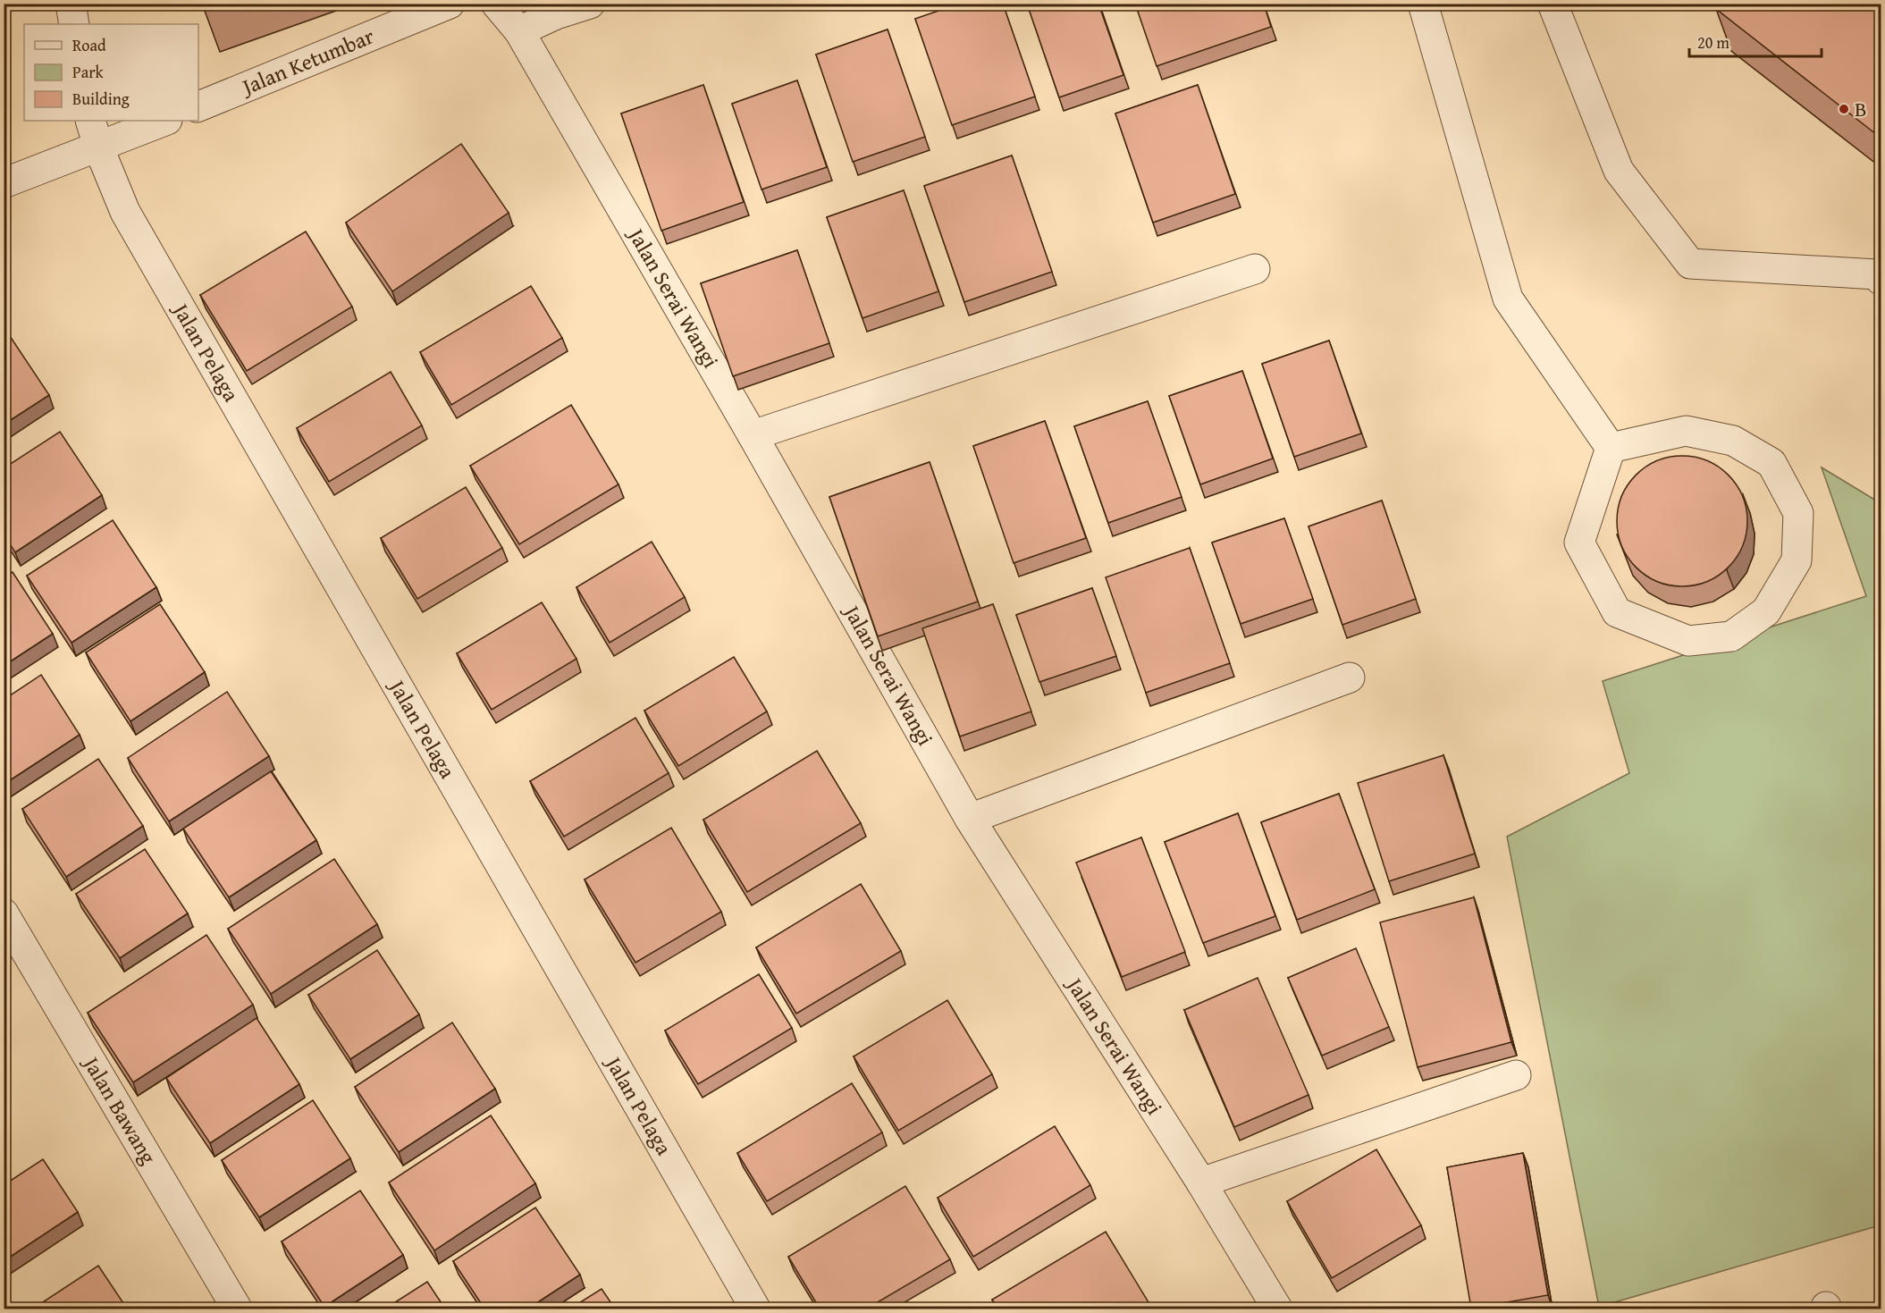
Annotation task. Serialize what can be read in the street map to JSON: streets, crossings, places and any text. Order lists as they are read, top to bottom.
{
  "streets": {
    "street": [
      "Jalan Ketumbar",
      "Jalan Serai Wangi",
      "Jalan Pelaga",
      "Jalan Bawang"
    ]
  },
  "places": ["B"],
  "legend": ["Road", "Park", "Building"],
  "scale_bar": "20 m"
}
